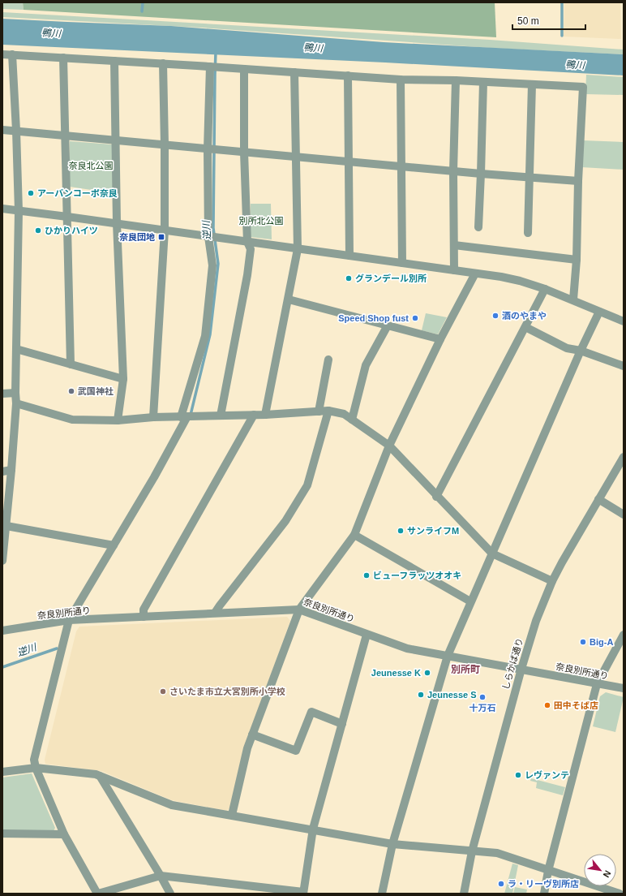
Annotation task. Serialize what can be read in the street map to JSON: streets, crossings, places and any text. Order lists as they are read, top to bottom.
{
  "streets": {
    "street": ["奈良別所通り", "しらかば通り"]
  },
  "crossings": [
    ["奈良別所通り", "しらかば通り"]
  ],
  "districts": ["別所町"],
  "water": ["鴨川", "逆川"],
  "parks": ["奈良北公園", "別所北公園"],
  "places": {
    "other": [
      "アーバンコーポ奈良",
      "ひかりハイツ",
      "グランデール別所",
      "酒のやまや",
      "Speed Shop fust",
      "武国神社",
      "サンライフM",
      "ビューフラッツオオキ",
      "Big-A",
      "Jeunesse K",
      "さいたま市立大宮別所小学校",
      "Jeunesse S",
      "十万石",
      "田中そば店",
      "レヴァンテ",
      "ラ・リーヴ別所店"
    ],
    "transit": ["奈良団地"]
  },
  "scale_bar": "50 m",
  "north": "bottom right"
}
